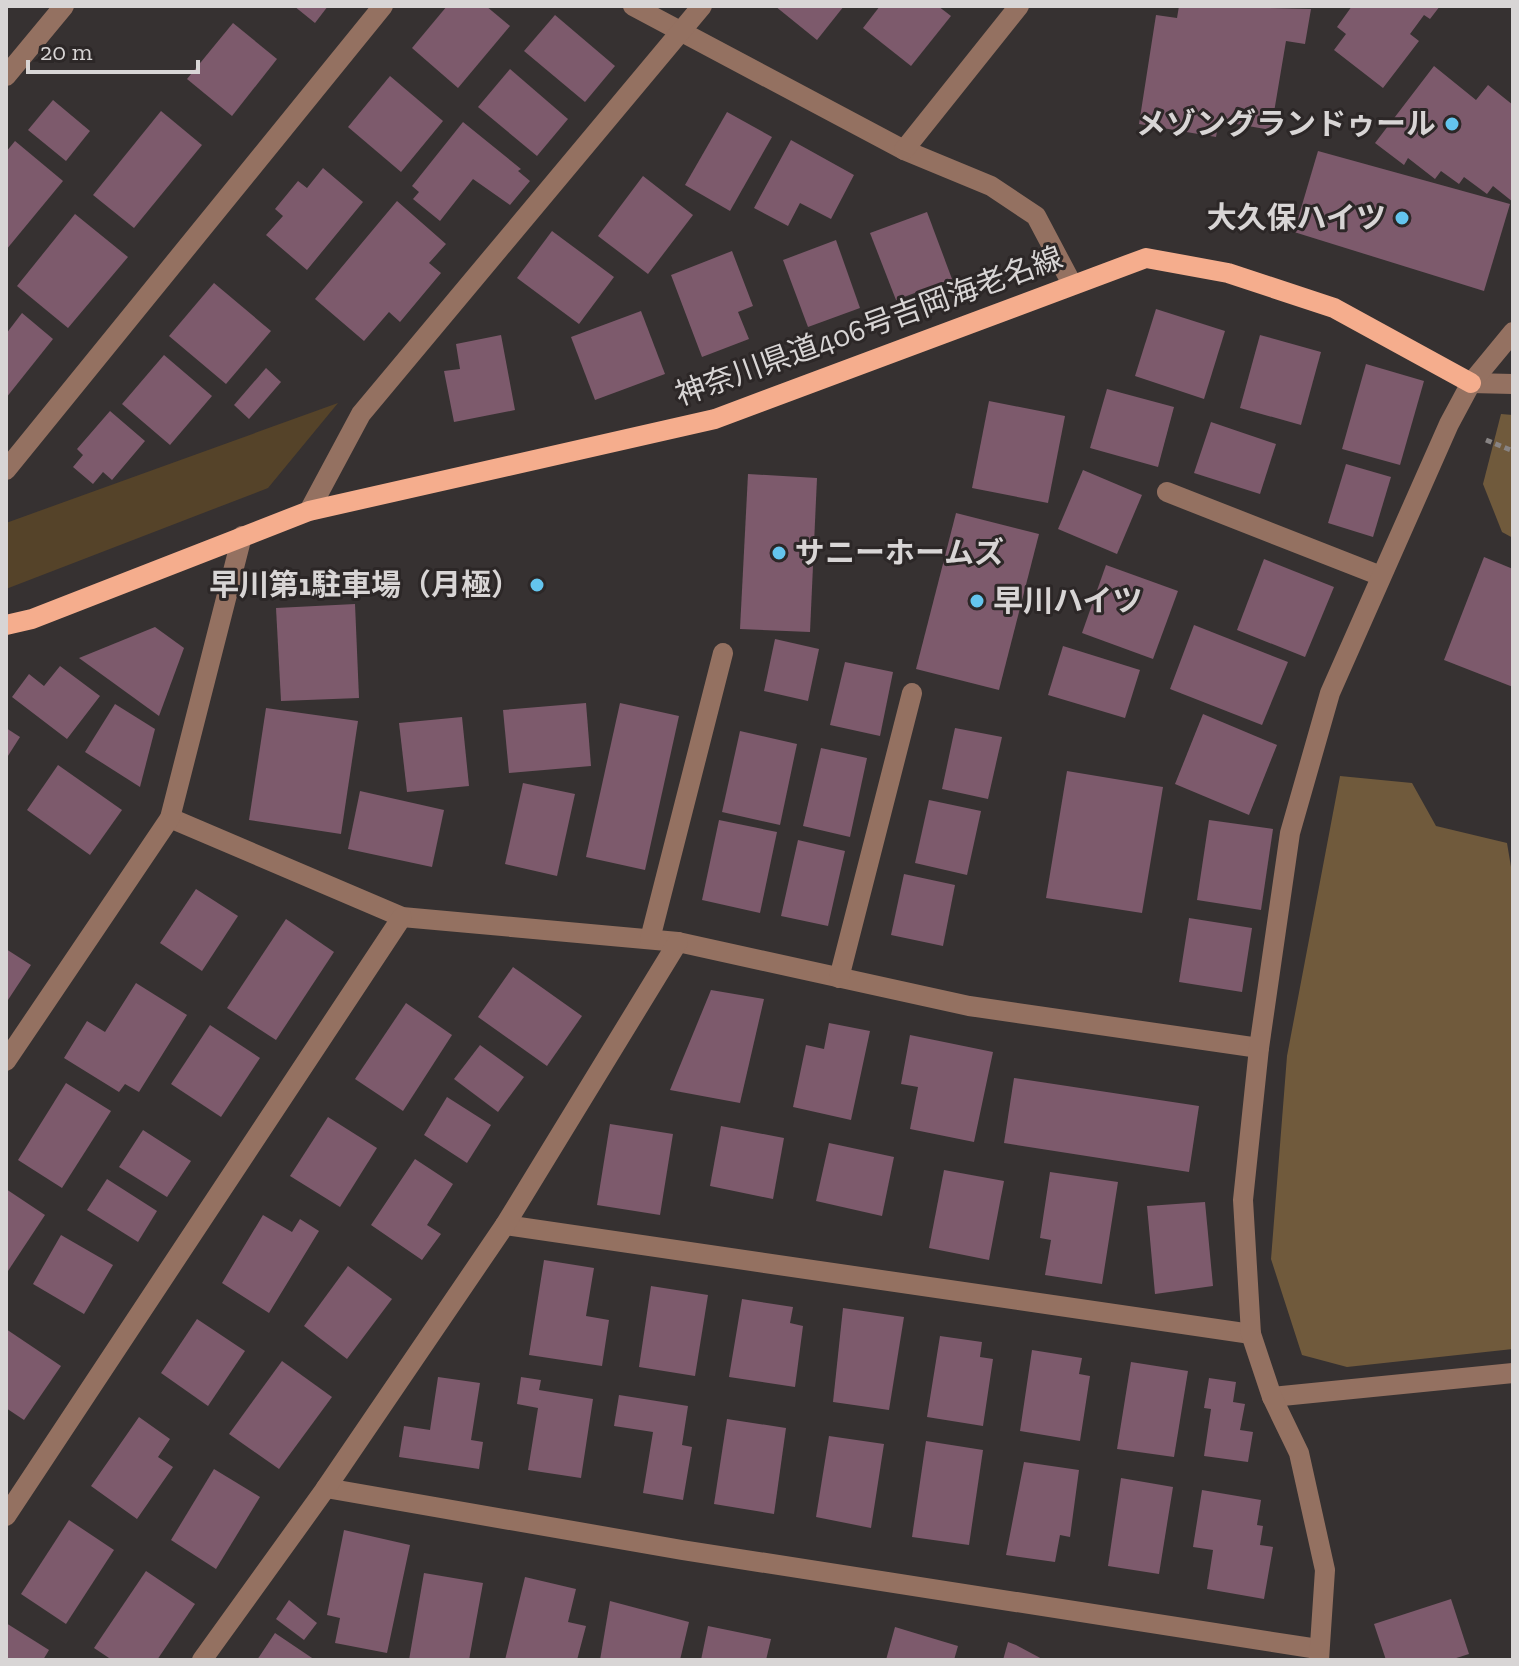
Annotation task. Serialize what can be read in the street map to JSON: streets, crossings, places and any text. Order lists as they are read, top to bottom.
{
  "streets": {
    "main road": ["神奈川県道406号吉岡海老名線"]
  },
  "places": [
    "メゾングランドゥール",
    "大久保ハイツ",
    "サニーホームズ",
    "早川第1駐車場（月極）",
    "早川ハイツ"
  ],
  "scale_bar": "20 m"
}
